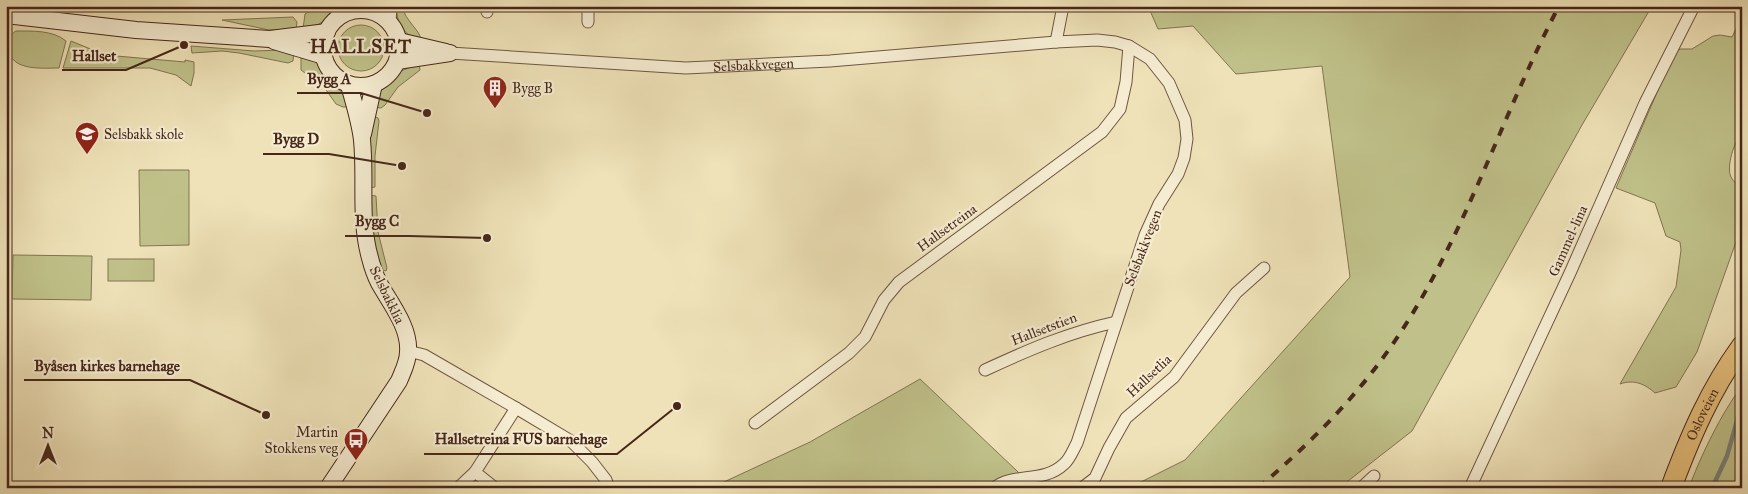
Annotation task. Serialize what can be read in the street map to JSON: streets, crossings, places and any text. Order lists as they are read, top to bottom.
{
  "streets": {
    "highway": ["Osloveien"],
    "street": [
      "Selsbakkvegen",
      "Hallsetreina",
      "Gammel-lina",
      "Selsbakklia",
      "Hallsetstien",
      "Hallsetlia"
    ]
  },
  "crossings": [
    ["Selsbakkvegen", "Hallsetreina"],
    ["Selsbakkvegen", "Selsbakklia"],
    ["Selsbakkvegen", "Hallsetstien"]
  ],
  "districts": ["HALLSET"],
  "places": {
    "other": [
      "Hallset",
      "Bygg A",
      "Bygg D",
      "Bygg C",
      "Hallsetreina FUS barnehage",
      "Byåsen kirkes barnehage"
    ],
    "building": ["Bygg B"],
    "school or university": ["Selsbakk skole"],
    "bus stop": ["Martin Stokkens veg"]
  },
  "north": "top"
}
